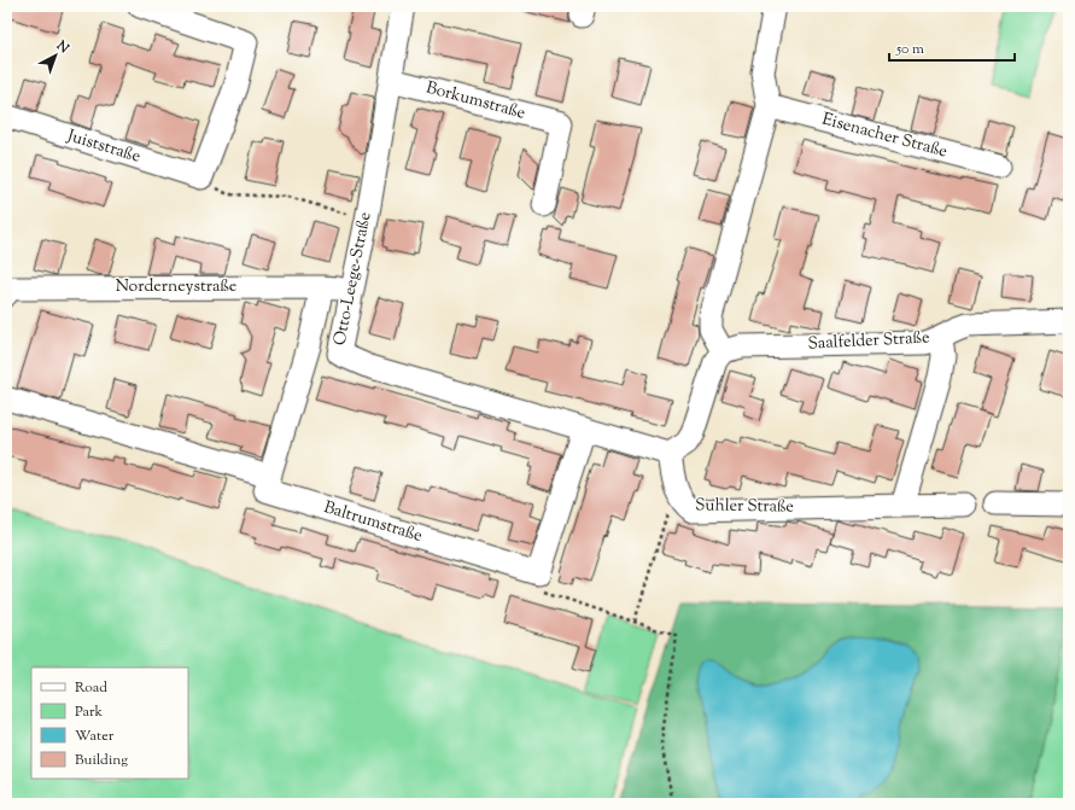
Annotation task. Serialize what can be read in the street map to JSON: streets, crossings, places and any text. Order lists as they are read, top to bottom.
{
  "streets": {
    "street": [
      "Borkumstraße",
      "Eisenacher Straße",
      "Juiststraße",
      "Otto-Leege-Straße",
      "Norderneystraße",
      "Saalfelder Straße",
      "Suhler Straße",
      "Baltrumstraße"
    ]
  },
  "crossings": [
    ["Borkumstraße", "Otto-Leege-Straße"],
    ["Otto-Leege-Straße", "Norderneystraße"],
    ["Otto-Leege-Straße", "Suhler Straße"],
    ["Norderneystraße", "Baltrumstraße"]
  ],
  "legend": [
    "Road",
    "Park",
    "Water",
    "Building"
  ],
  "scale_bar": "50 m",
  "north": "top right"
}
